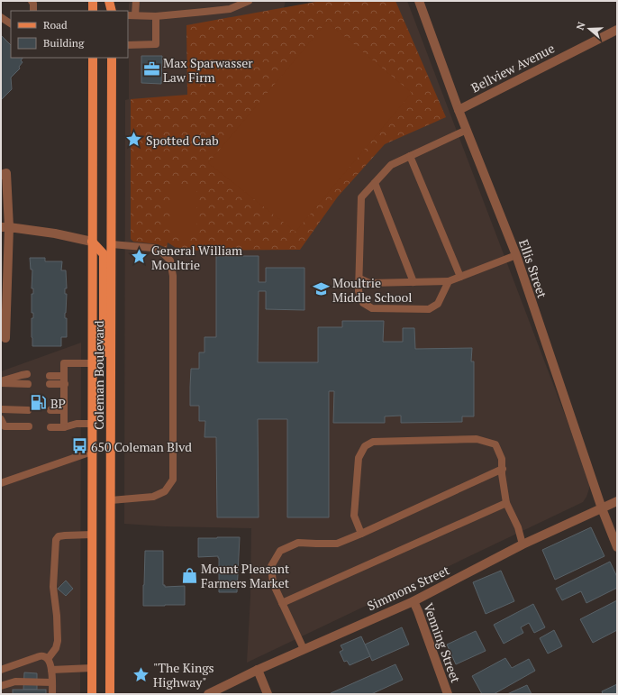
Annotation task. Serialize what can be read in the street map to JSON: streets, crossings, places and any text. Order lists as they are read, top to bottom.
{
  "streets": {
    "main road": ["Coleman Boulevard"],
    "street": [
      "Bellview Avenue",
      "Ellis Street",
      "Simmons Street",
      "Venning Street"
    ]
  },
  "crossings": [
    ["Bellview Avenue", "Ellis Street"],
    ["Ellis Street", "Simmons Street"],
    ["Simmons Street", "Venning Street"]
  ],
  "places": {
    "office": ["Max Sparwasser Law Firm"],
    "place": ["Spotted Crab", "General William Moultrie", "\"The Kings Highway\""],
    "school or university": ["Moultrie Middle School"],
    "fuel station": ["BP"],
    "bus stop": ["650 Coleman Blvd"],
    "shop": ["Mount Pleasant Farmers Market"]
  },
  "legend": ["Road", "Building"],
  "north": "left"
}
